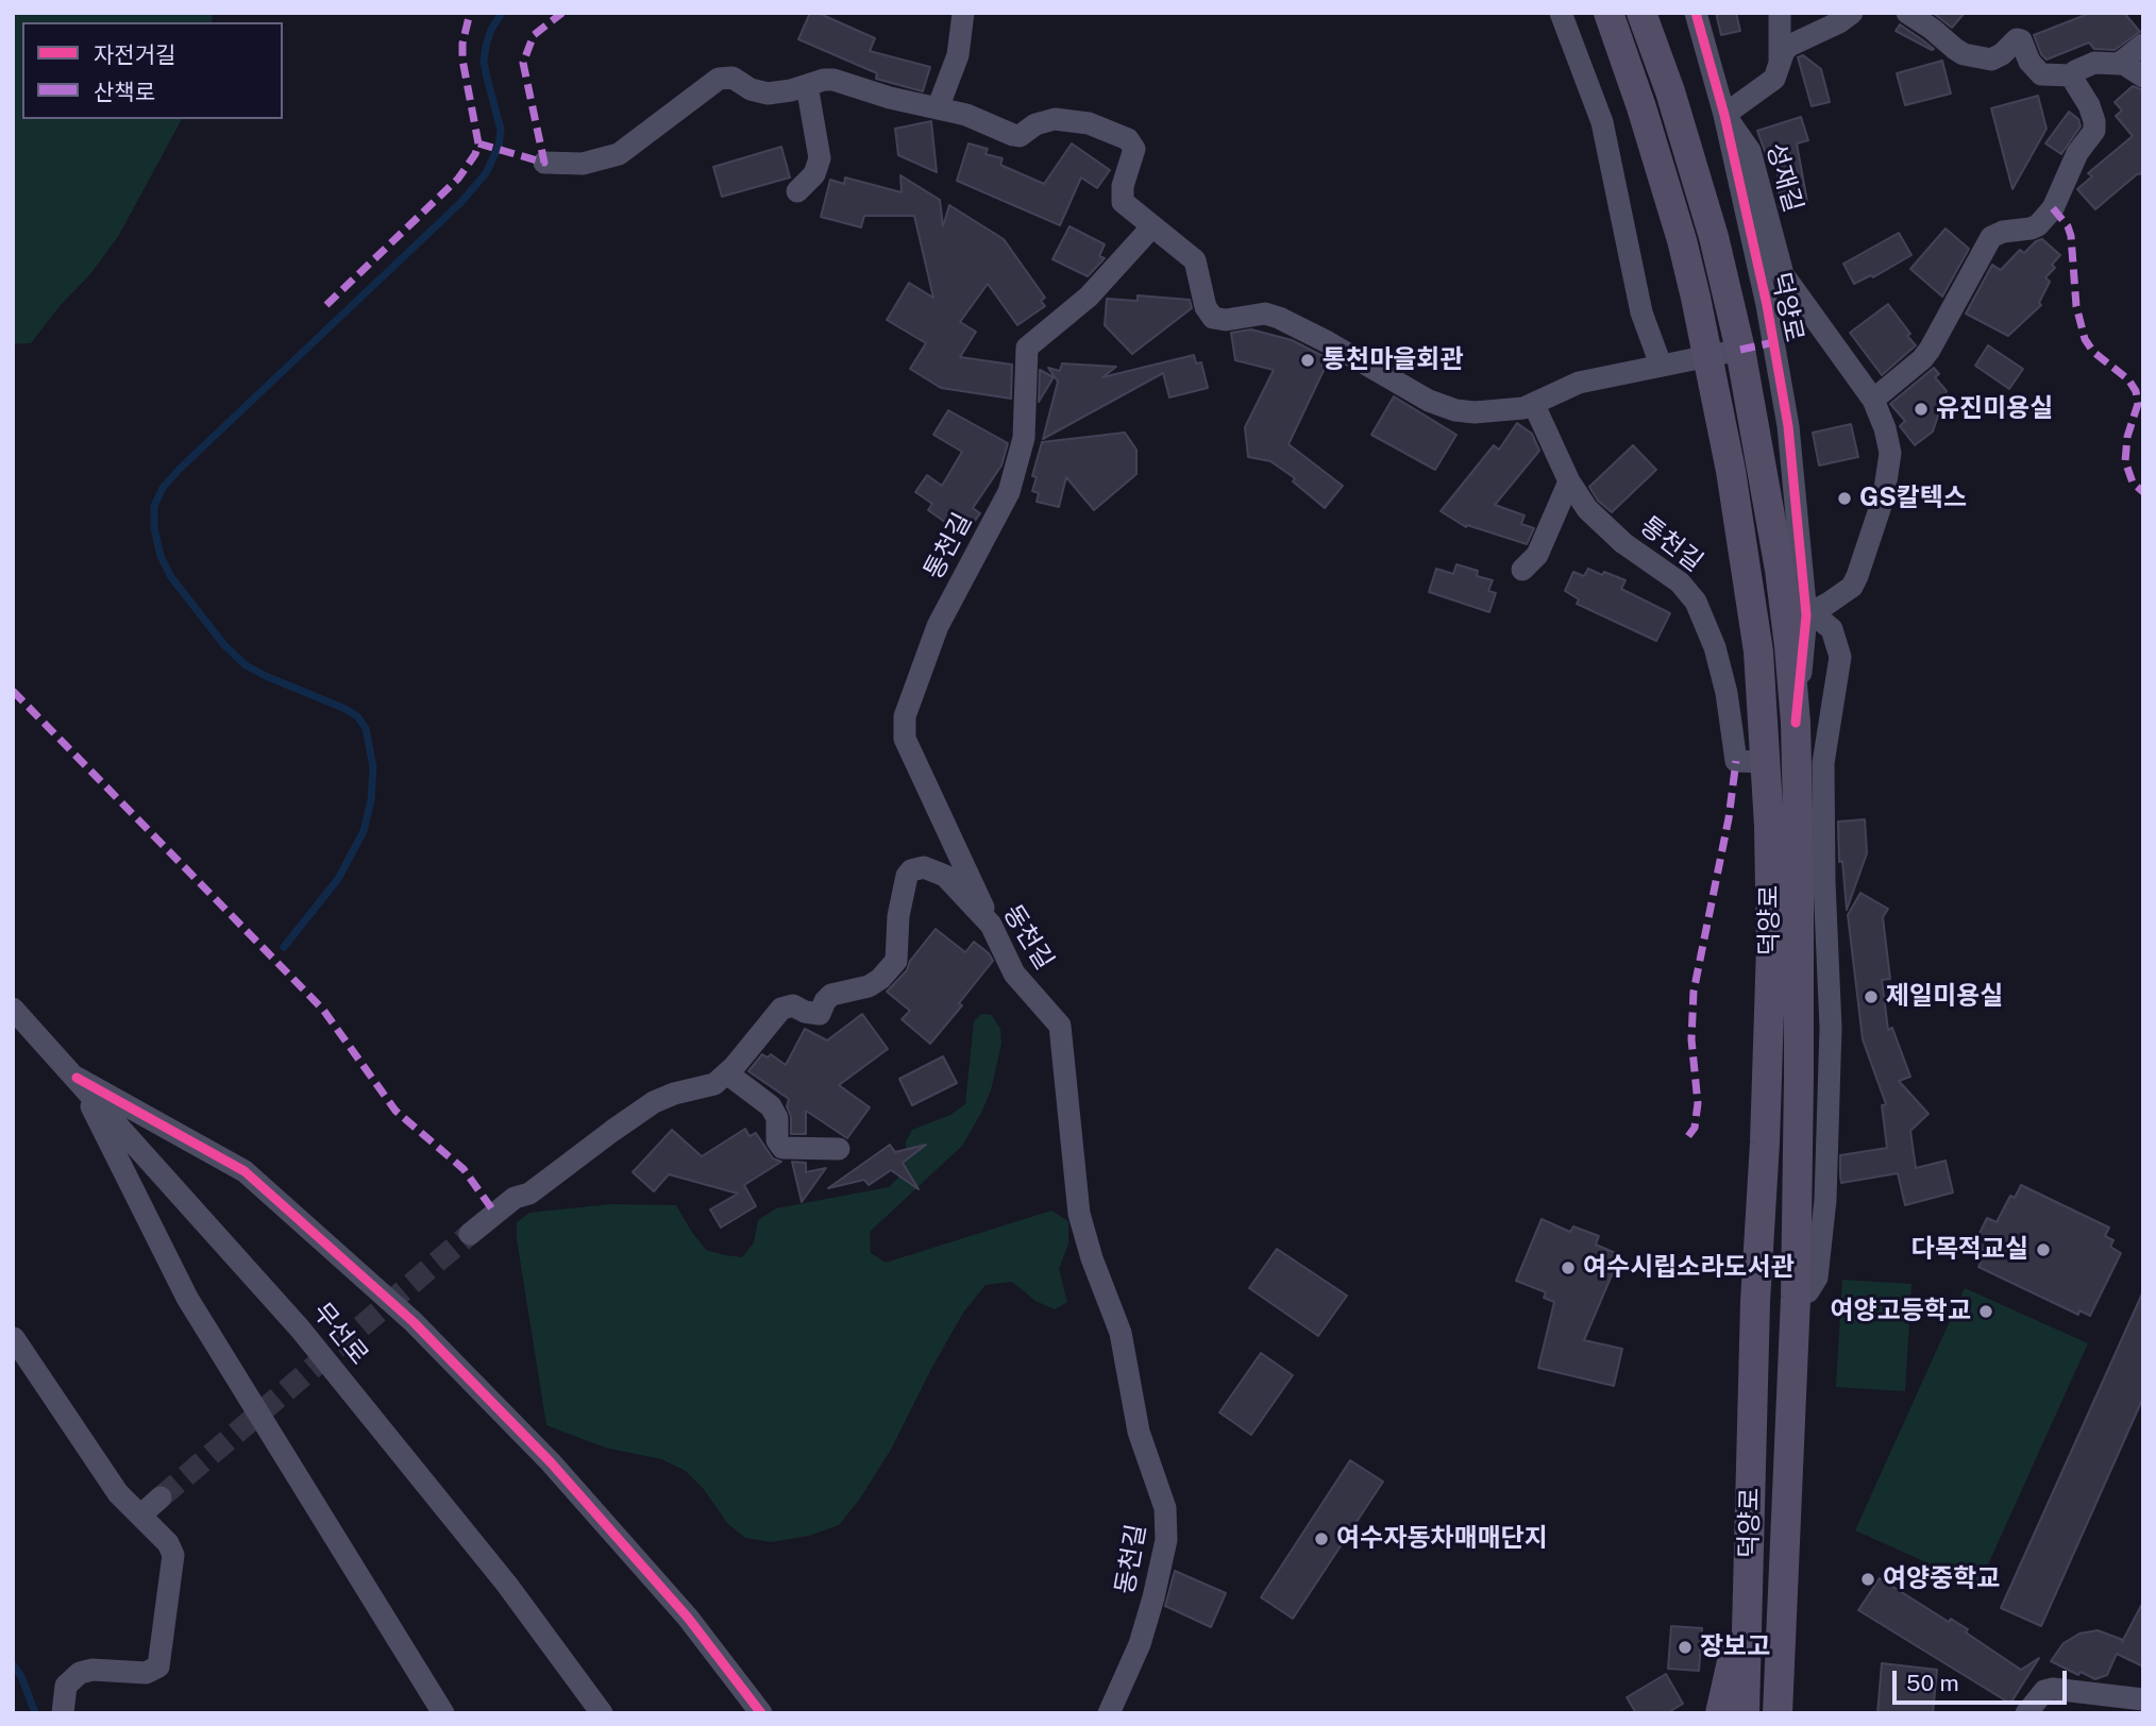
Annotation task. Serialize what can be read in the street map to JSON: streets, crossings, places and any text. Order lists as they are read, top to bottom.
{
  "streets": {
    "main road": ["덕양로"],
    "street": [
      "성재길",
      "통천길",
      "동천길",
      "무선로"
    ]
  },
  "crossings": [
    ["성재길", "덕양로"],
    ["덕양로", "통천길"],
    ["통천길", "동천길"]
  ],
  "places": [
    "통천마을회관",
    "유진미용실",
    "GS칼텍스",
    "제일미용실",
    "다목적교실",
    "여수시립소라도서관",
    "여양고등학교",
    "여수자동차매매단지",
    "여양중학교",
    "장보고"
  ],
  "legend": ["자전거길", "산책로"],
  "scale_bar": "50 m"
}
